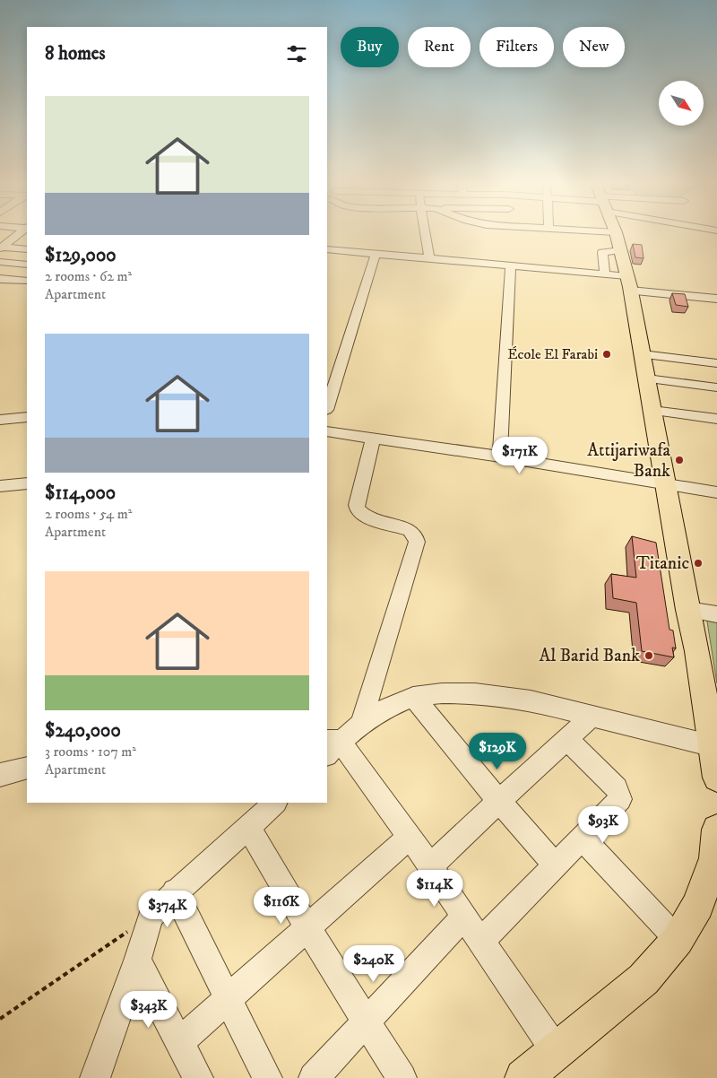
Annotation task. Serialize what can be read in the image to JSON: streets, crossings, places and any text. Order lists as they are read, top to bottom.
{
  "places": [
    "École El Farabi",
    "Attijariwafa Bank",
    "Titanic",
    "Al Barid Bank"
  ],
  "north": "bottom right",
  "page": {
    "chip": [
      "Buy",
      "Rent",
      "Filters",
      "New"
    ],
    "heading": "8 homes",
    "list": [
      {
        "name": "$129,000",
        "note": "2 rooms · 62 m² · Apartment"
      },
      {
        "name": "$114,000",
        "note": "2 rooms · 54 m² · Apartment"
      },
      {
        "name": "$240,000",
        "note": "3 rooms · 107 m² · Apartment"
      }
    ],
    "price": [
      "$171K",
      "$129K",
      "$93K",
      "$114K",
      "$116K",
      "$374K",
      "$240K",
      "$343K"
    ]
  }
}
